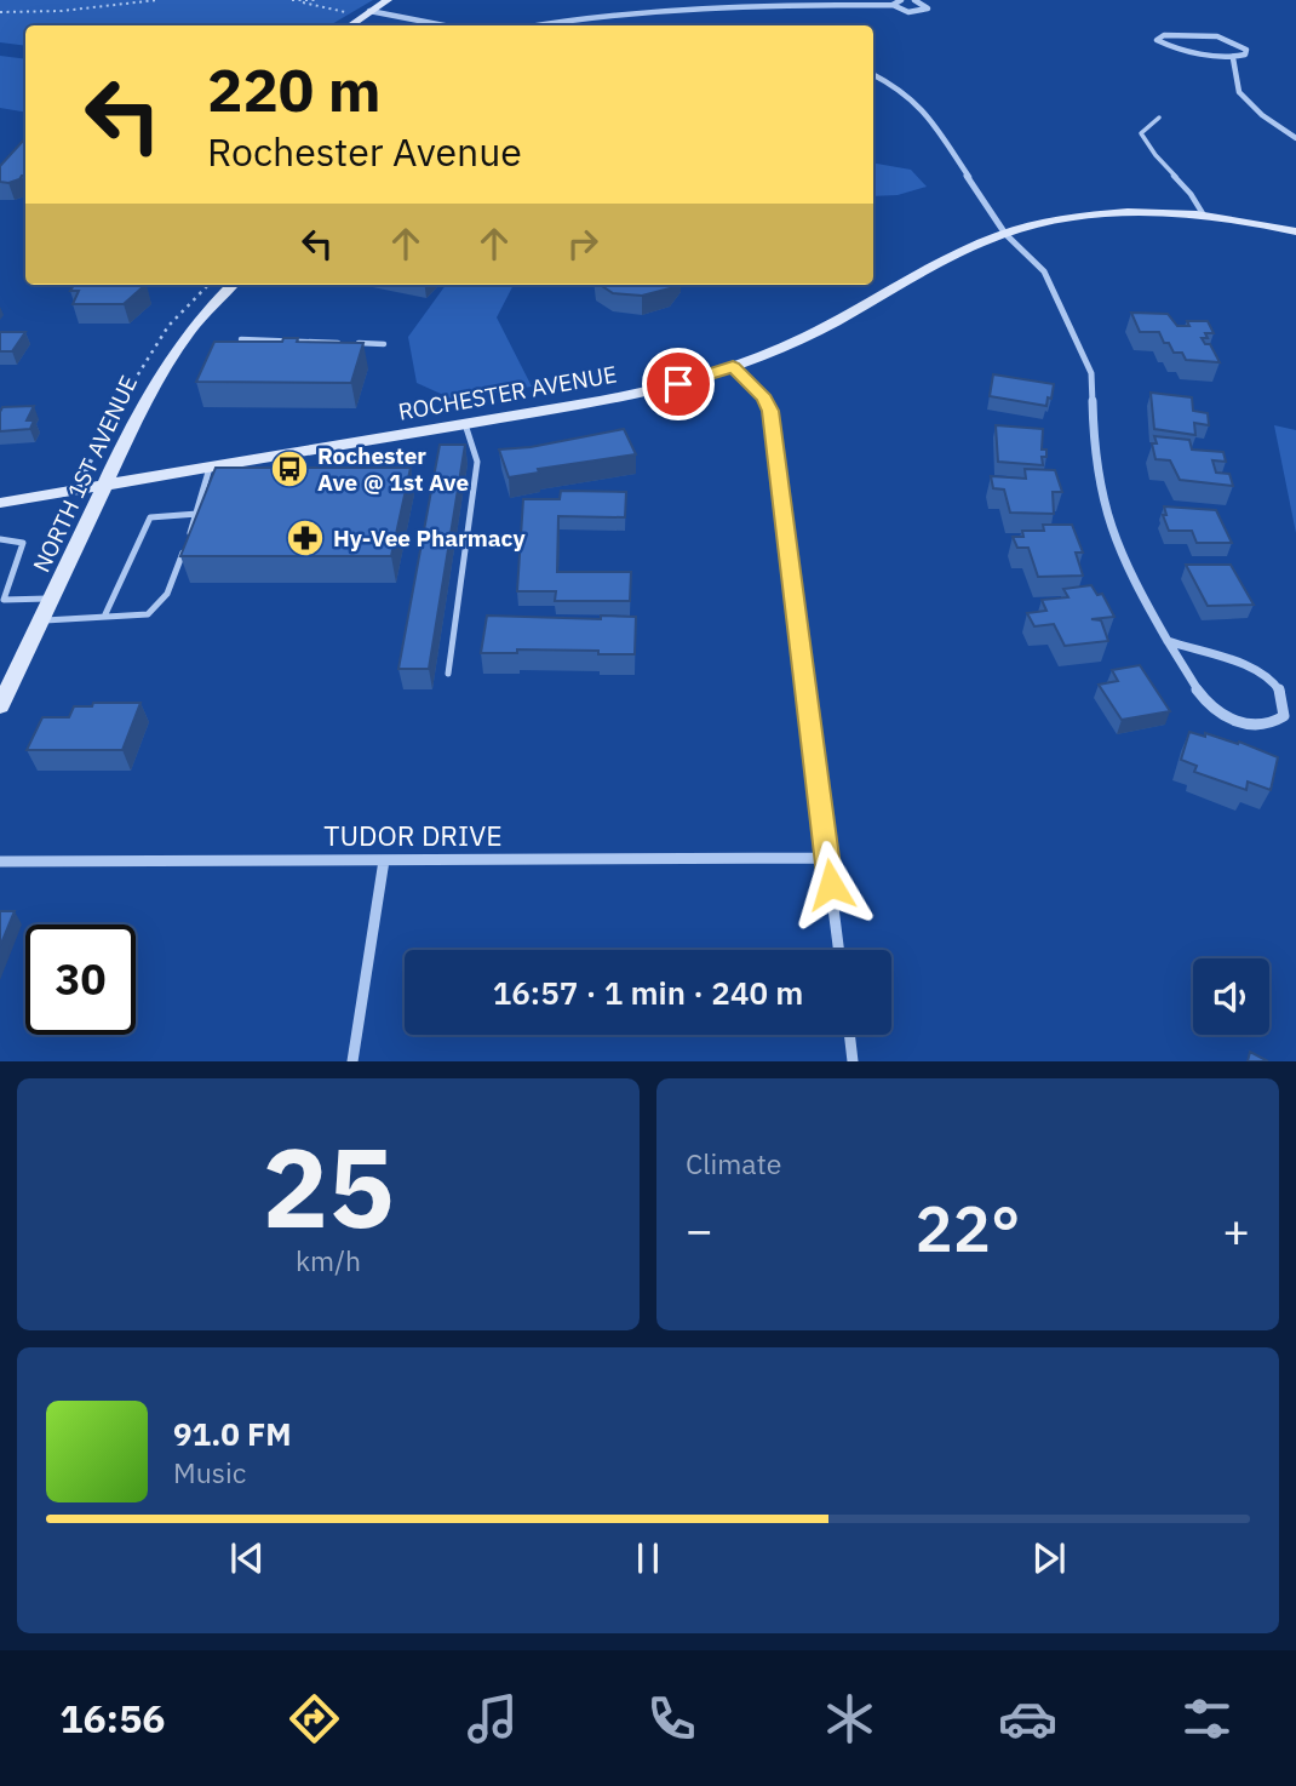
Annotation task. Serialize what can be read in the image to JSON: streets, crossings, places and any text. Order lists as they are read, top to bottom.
{
  "streets": {
    "main road": ["ROCHESTER AVENUE", "NORTH 1ST AVENUE"],
    "street": ["TUDOR DRIVE"]
  },
  "crossings": [
    ["ROCHESTER AVENUE", "NORTH 1ST AVENUE"]
  ],
  "places": {
    "bus stop": ["Rochester Ave @ 1st Ave"],
    "pharmacy": ["Hy-Vee Pharmacy"]
  },
  "page": {
    "turn": ["220 m", "Rochester Avenue"],
    "limit": "30",
    "trip": "16:57 · 1 min · 240 m",
    "tile": [
      ["25", "km/h"],
      "Climate"
    ],
    "heat": ["−", "22°", "+"],
    "song": ["91.0 FM", "Music"],
    "tabs": "16:56"
  }
}
